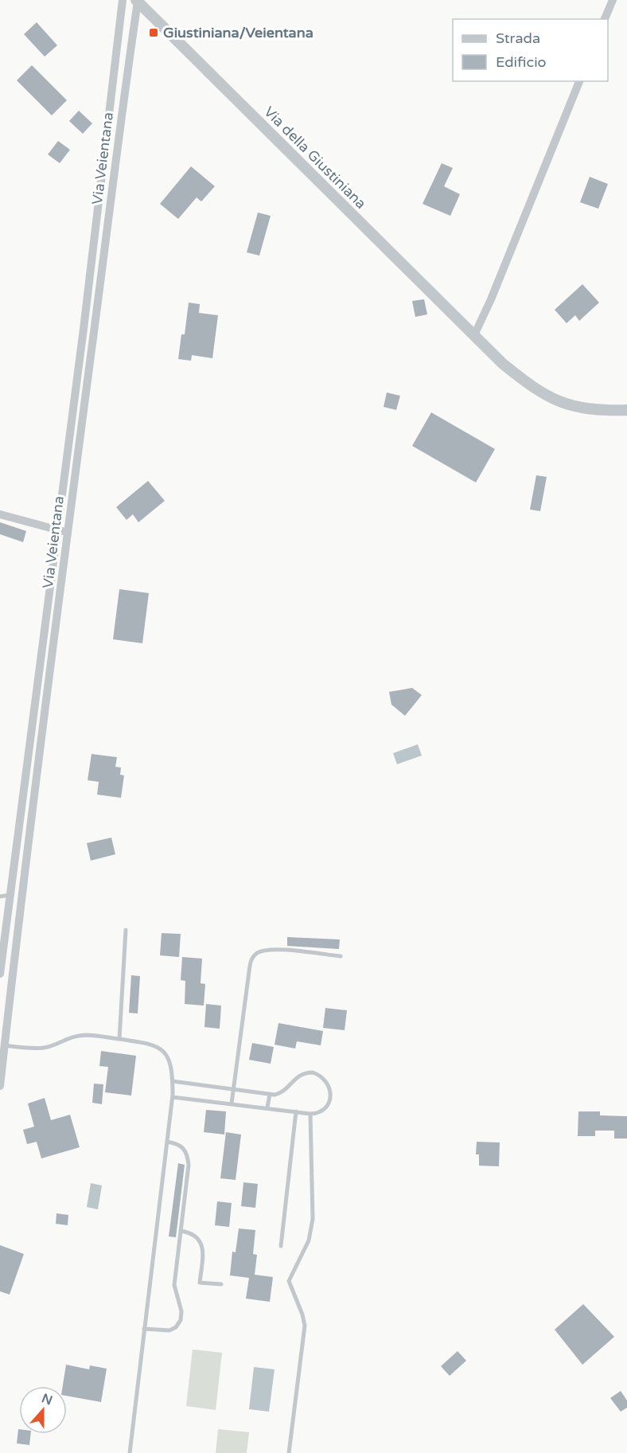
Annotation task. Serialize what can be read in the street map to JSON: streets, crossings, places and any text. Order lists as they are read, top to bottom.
{
  "streets": {
    "street": ["Via della Giustiniana", "Via Veientana"]
  },
  "crossings": [
    ["Via della Giustiniana", "Via Veientana"]
  ],
  "places": {
    "transit": ["Giustiniana/Veientana"]
  },
  "legend": ["Strada", "Edificio"],
  "north": "top"
}
